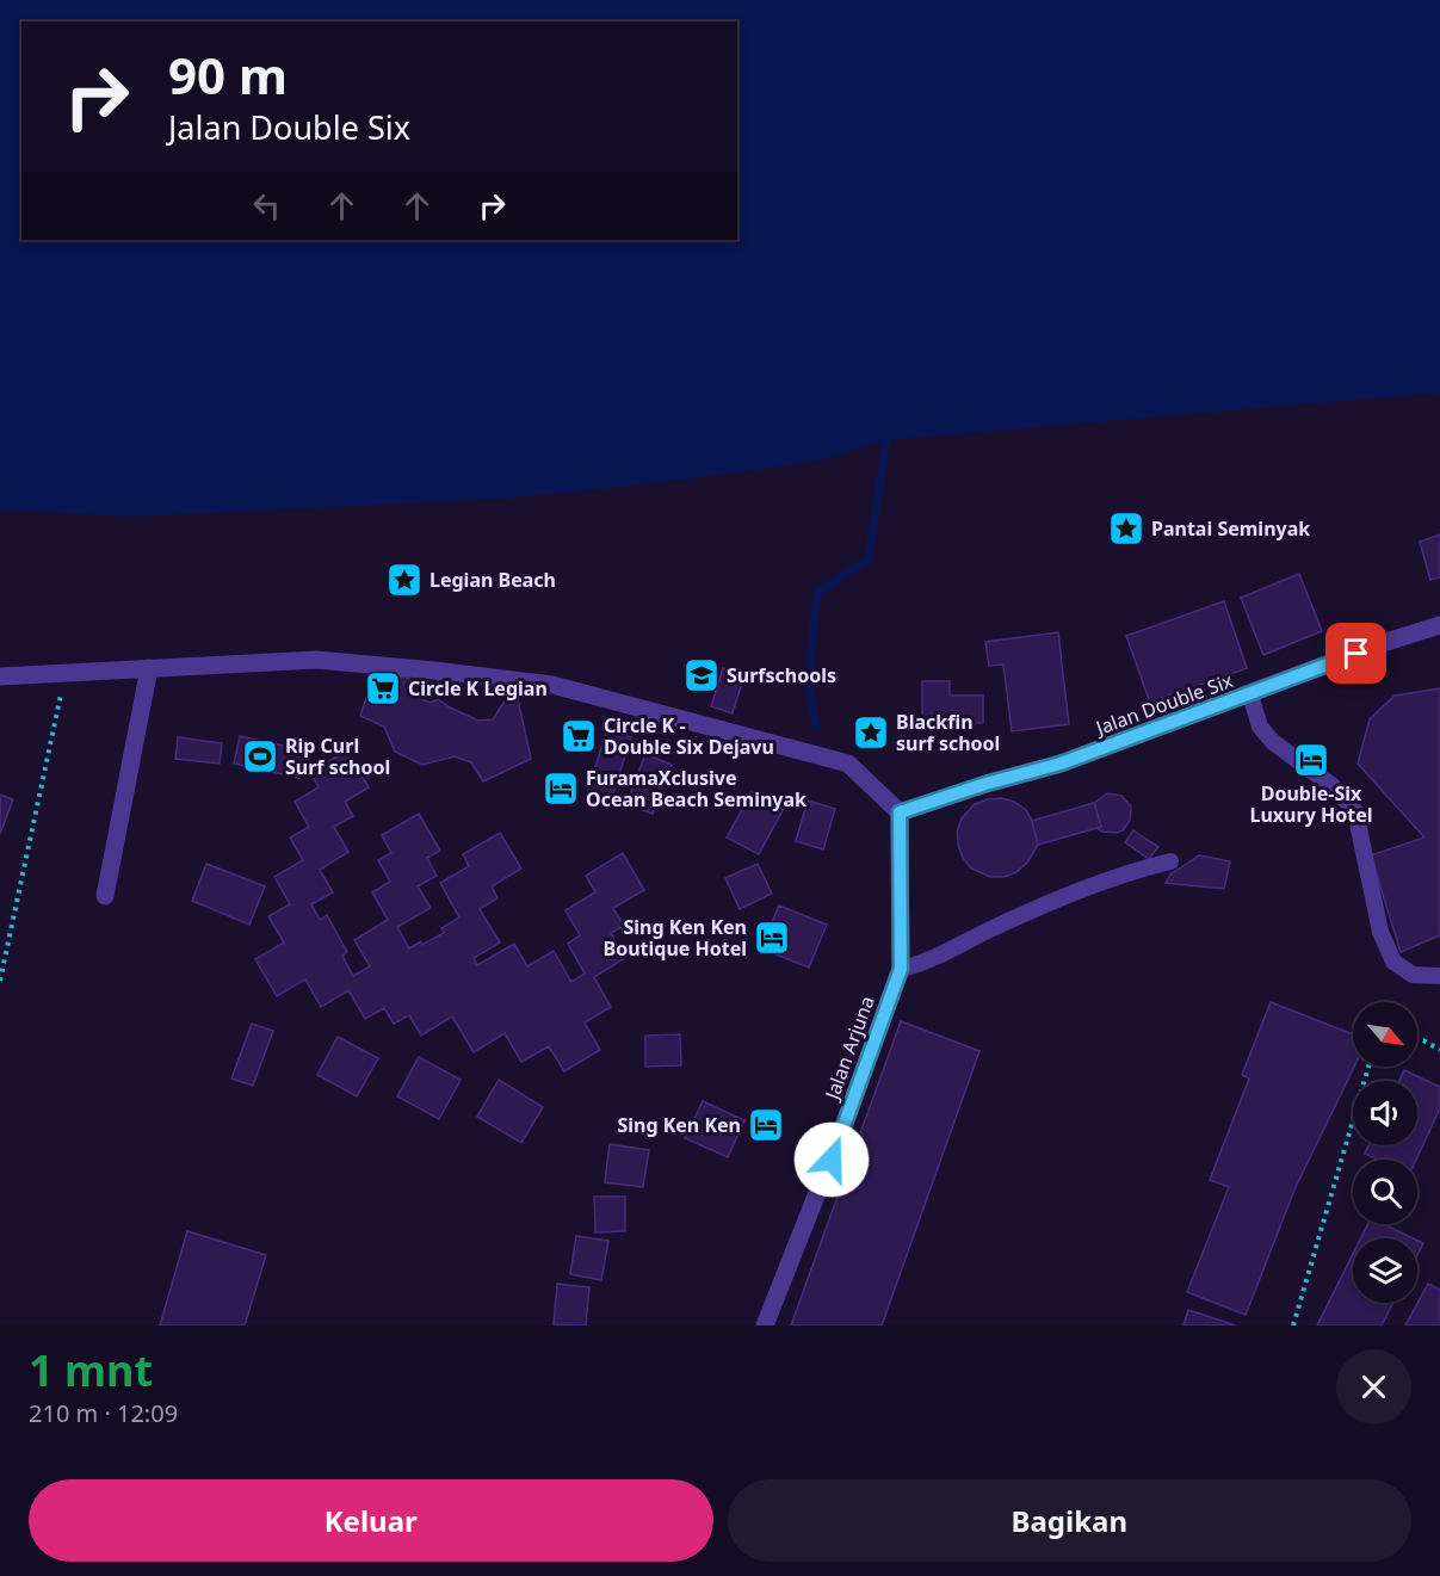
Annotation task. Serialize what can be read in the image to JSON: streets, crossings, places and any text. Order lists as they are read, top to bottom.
{
  "streets": {
    "street": ["Jalan Double Six", "Jalan Arjuna"]
  },
  "crossings": [
    ["Jalan Double Six", "Jalan Arjuna"]
  ],
  "places": {
    "place": ["Pantai Seminyak", "Legian Beach", "Blackfin surf school"],
    "school or university": ["Surfschools"],
    "supermarket": ["Circle K Legian", "Circle K - Double Six Dejavu"],
    "sports": ["Rip Curl Surf school"],
    "hotel": [
      "Double-Six Luxury Hotel",
      "FuramaXclusive Ocean Beach Seminyak",
      "Sing Ken Ken Boutique Hotel",
      "Sing Ken Ken"
    ]
  },
  "north": "bottom right",
  "page": {
    "turn": ["90 m", "Jalan Double Six"],
    "heading": ["1 mnt", "210 m · 12:09"],
    "buttons": ["Keluar", "Bagikan"]
  }
}
